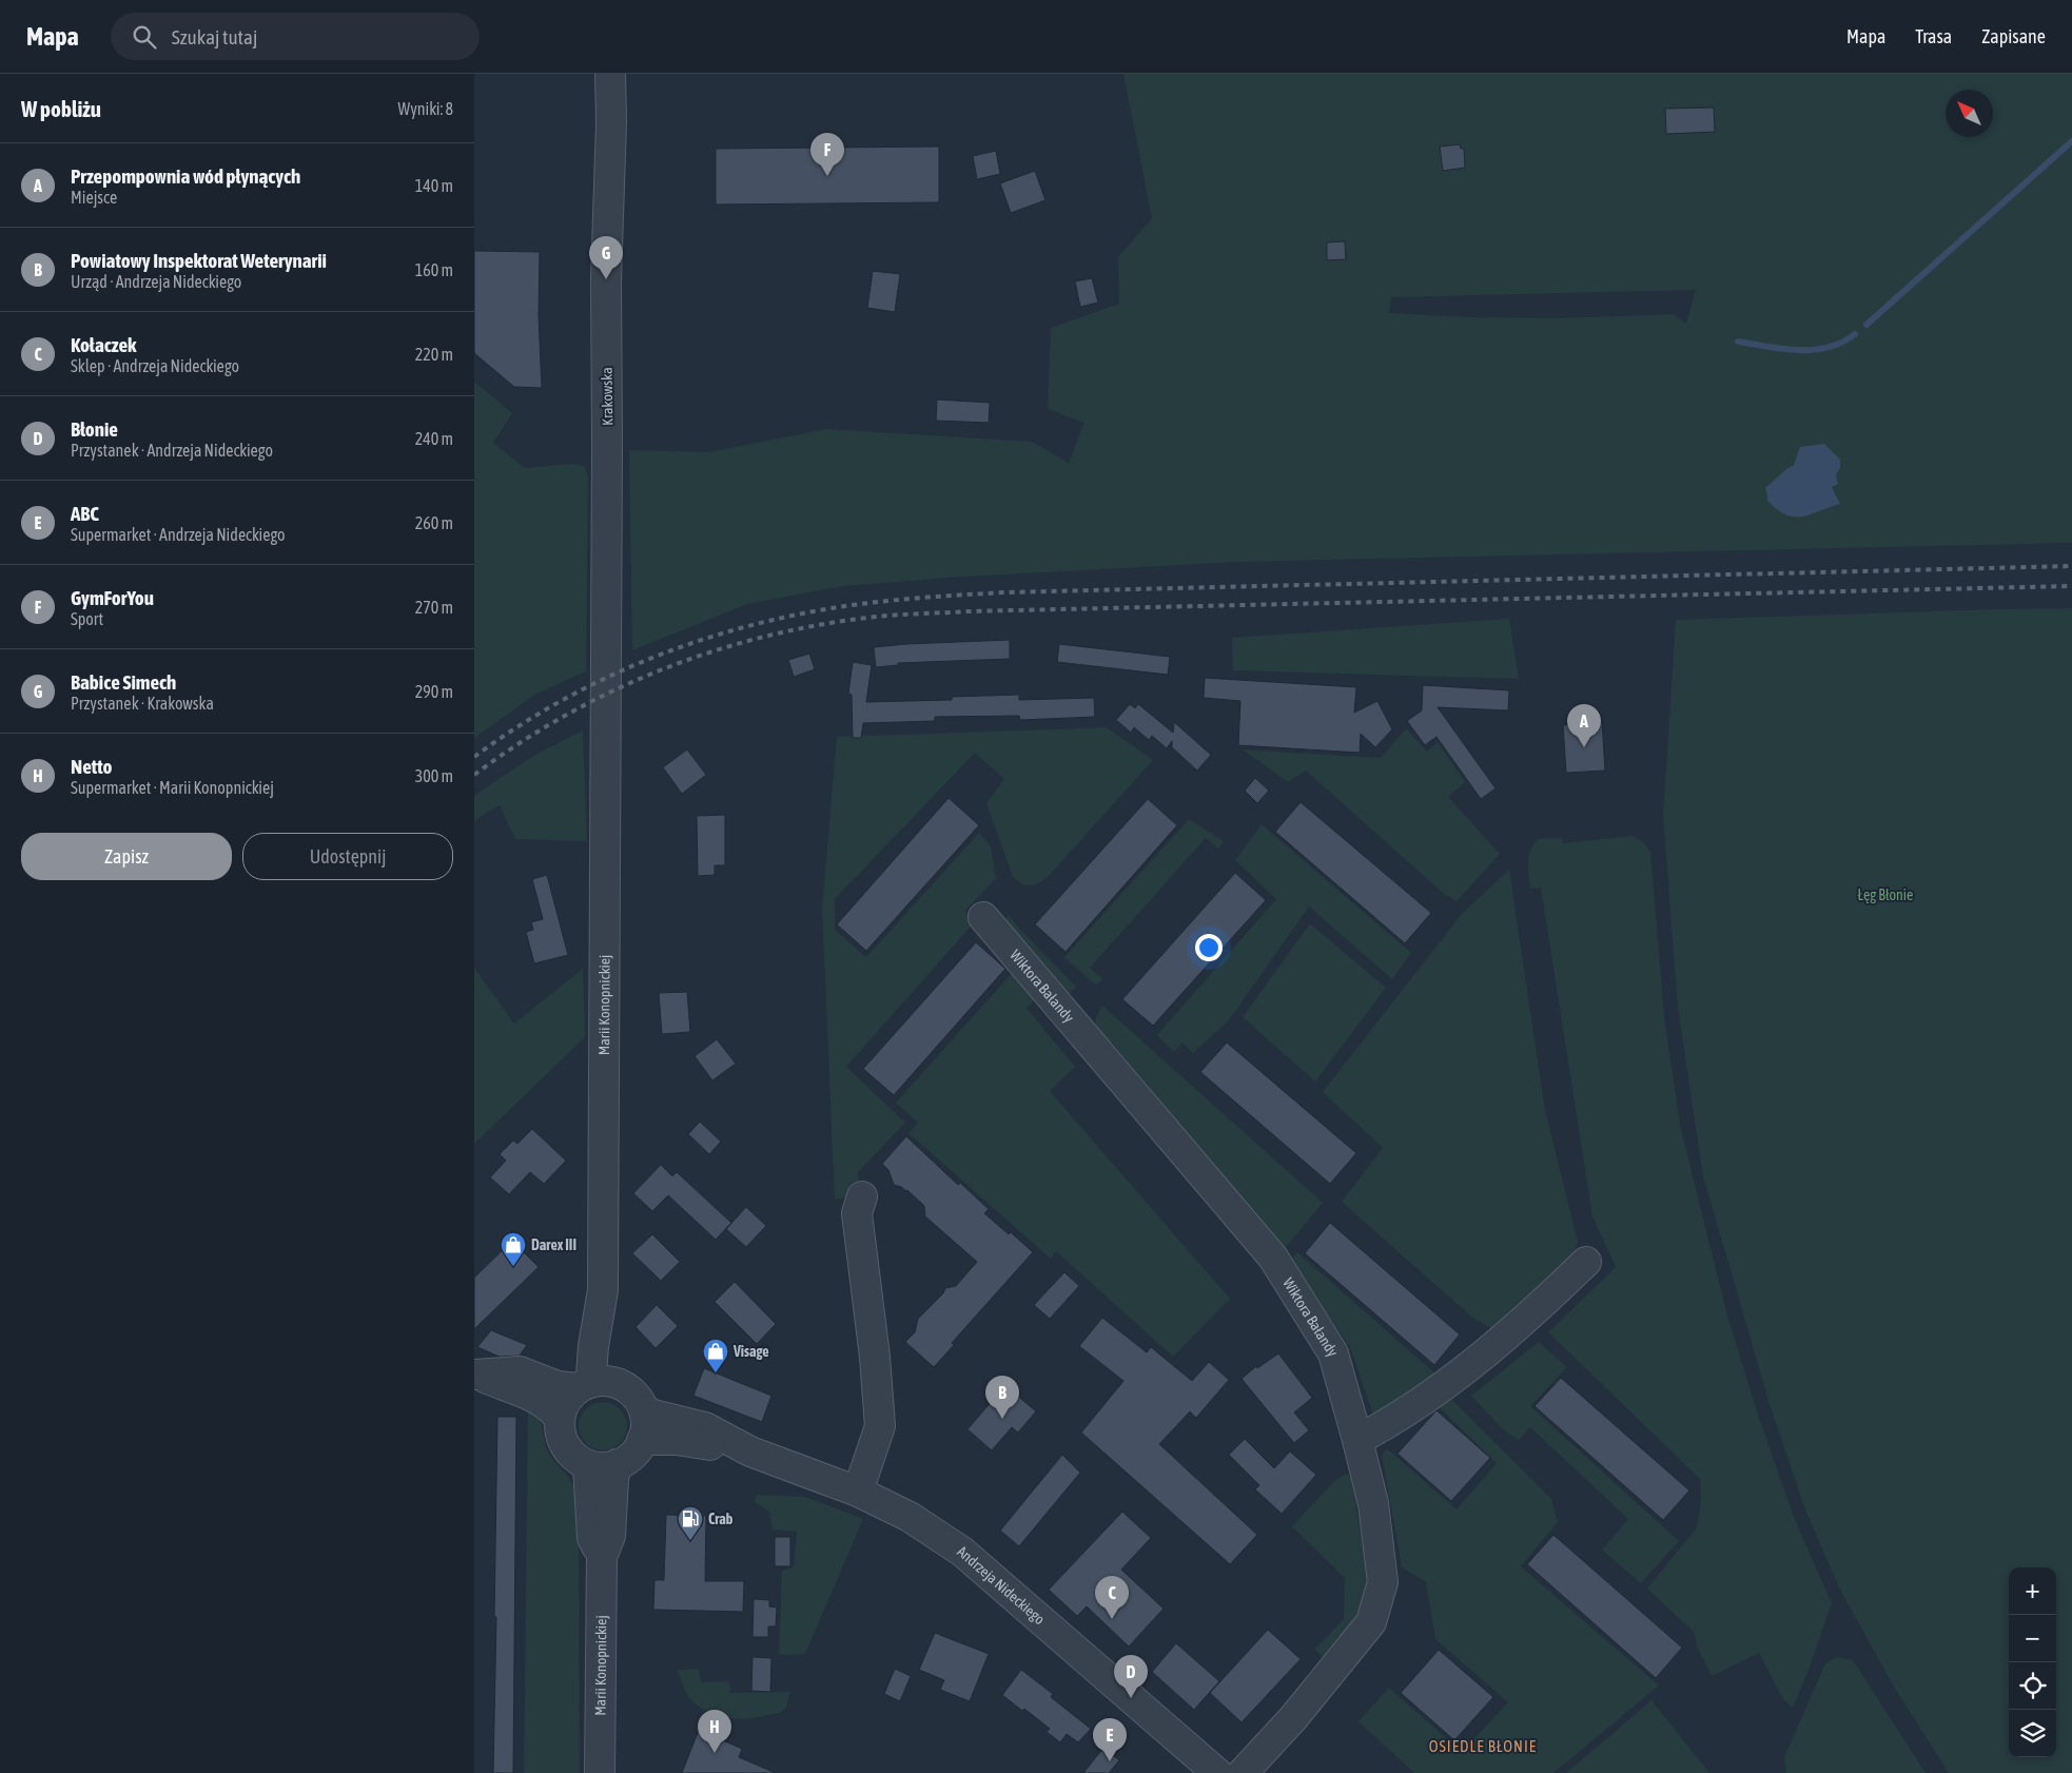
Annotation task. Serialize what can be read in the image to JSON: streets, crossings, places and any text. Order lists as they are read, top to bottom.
{
  "streets": {
    "street": [
      "Krakowska",
      "Wiktora Bałandy",
      "Marii Konopnickiej",
      "Andrzeja Nideckiego"
    ]
  },
  "crossings": [
    ["Krakowska", "Marii Konopnickiej"],
    ["Marii Konopnickiej", "Andrzeja Nideckiego"]
  ],
  "districts": ["OSIEDLE BŁONIE"],
  "parks": ["Łęg Błonie"],
  "places": {
    "shop": ["Darex III", "Visage"],
    "fuel station": ["Crab"]
  },
  "north": "top left",
  "page": {
    "header": "Mapa",
    "search": "Szukaj tutaj",
    "nav": ["Mapa", "Trasa", "Zapisane"],
    "heading": ["W pobliżu", "Wyniki: 8"],
    "pins": [
      "F",
      "G",
      "A",
      "B",
      "C",
      "D",
      "H",
      "E"
    ],
    "list": [
      {
        "mark": "A",
        "name": "Przepompownia wód płynących",
        "note": "Miejsce",
        "value": "140 m"
      },
      {
        "mark": "B",
        "name": "Powiatowy Inspektorat Weterynarii",
        "note": "Urząd · Andrzeja Nideckiego",
        "value": "160 m"
      },
      {
        "mark": "C",
        "name": "Kołaczek",
        "note": "Sklep · Andrzeja Nideckiego",
        "value": "220 m"
      },
      {
        "mark": "D",
        "name": "Błonie",
        "note": "Przystanek · Andrzeja Nideckiego",
        "value": "240 m"
      },
      {
        "mark": "E",
        "name": "ABC",
        "note": "Supermarket · Andrzeja Nideckiego",
        "value": "260 m"
      },
      {
        "mark": "F",
        "name": "GymForYou",
        "note": "Sport",
        "value": "270 m"
      },
      {
        "mark": "G",
        "name": "Babice Simech",
        "note": "Przystanek · Krakowska",
        "value": "290 m"
      },
      {
        "mark": "H",
        "name": "Netto",
        "note": "Supermarket · Marii Konopnickiej",
        "value": "300 m"
      }
    ],
    "buttons": ["Zapisz", "Udostępnij"],
    "map_buttons": ["+", "−"]
  }
}
